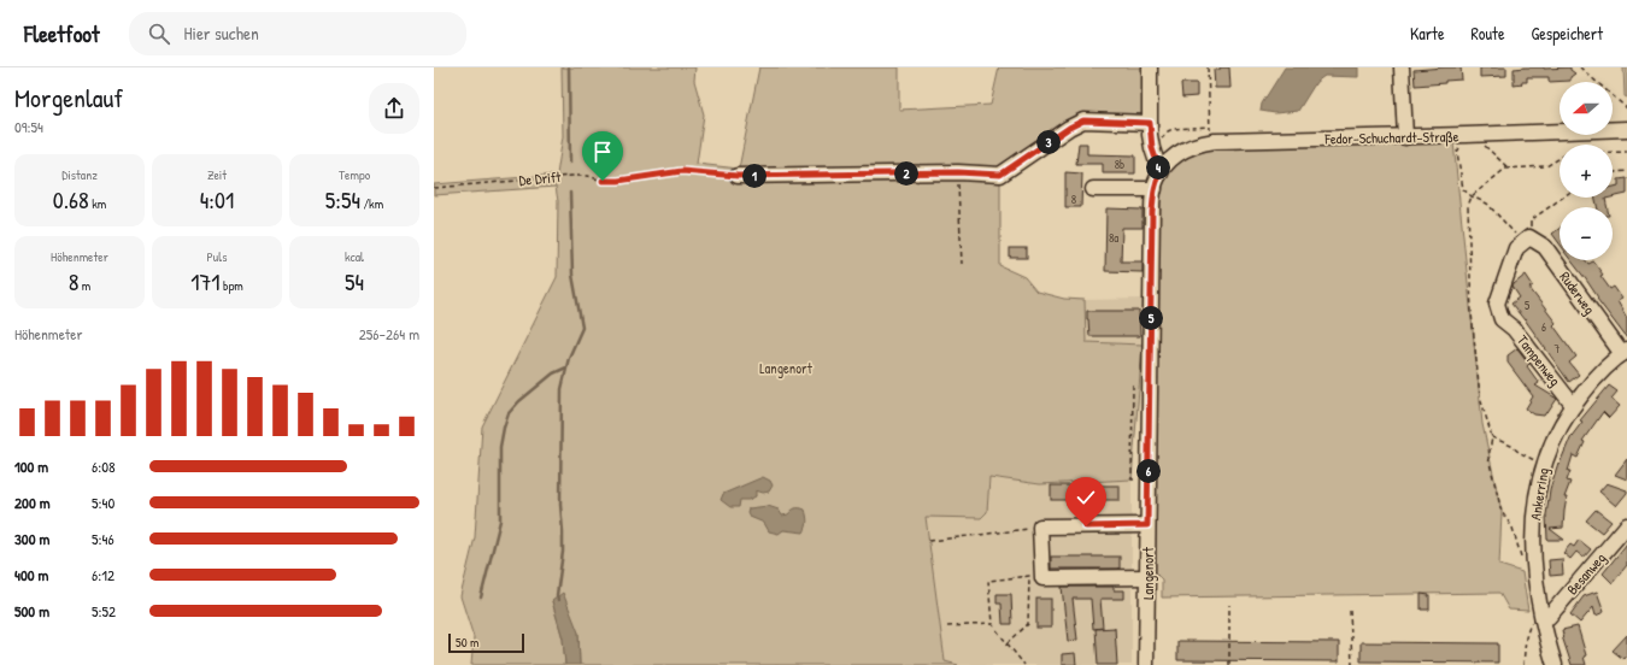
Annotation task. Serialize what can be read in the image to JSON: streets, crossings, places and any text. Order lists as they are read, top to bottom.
{
  "streets": {
    "street": [
      "Fedor-Schuchardt-Straße",
      "Ruderweg",
      "Tampenweg",
      "Ankerring",
      "Langenort",
      "Besanweg"
    ],
    "path": ["De Drift"]
  },
  "crossings": [
    ["Fedor-Schuchardt-Straße", "Langenort"],
    ["Ruderweg", "Tampenweg"],
    ["Ruderweg", "Ankerring"],
    ["Tampenweg", "Ankerring"],
    ["Ankerring", "Besanweg"]
  ],
  "parks": ["Langenort"],
  "house_numbers": [
    "8b",
    "8",
    "8a",
    "5",
    "6",
    "7"
  ],
  "scale_bar": "50 m",
  "north": "left",
  "page": {
    "header": "Fleetfoot",
    "search": "Hier suchen",
    "nav": ["Karte", "Route", "Gespeichert"],
    "heading": ["Morgenlauf", "09:54"],
    "map_buttons": ["+", "−"],
    "pins": [
      "3",
      "4",
      "2",
      "1",
      "5",
      "6"
    ],
    "stats": [
      ["Distanz", "0.68 km"],
      ["Zeit", "4:01"],
      ["Tempo", "5:54 /km"],
      ["Höhenmeter", "8 m"],
      ["Puls", "171 bpm"],
      ["kcal", "54"]
    ],
    "chart": ["Höhenmeter", "256–264 m"],
    "list": [
      {
        "name": "100 m",
        "note": "6:08"
      },
      {
        "name": "200 m",
        "note": "5:40"
      },
      {
        "name": "300 m",
        "note": "5:46"
      },
      {
        "name": "400 m",
        "note": "6:12"
      },
      {
        "name": "500 m",
        "note": "5:52"
      }
    ],
    "scale": "50 m"
  }
}
